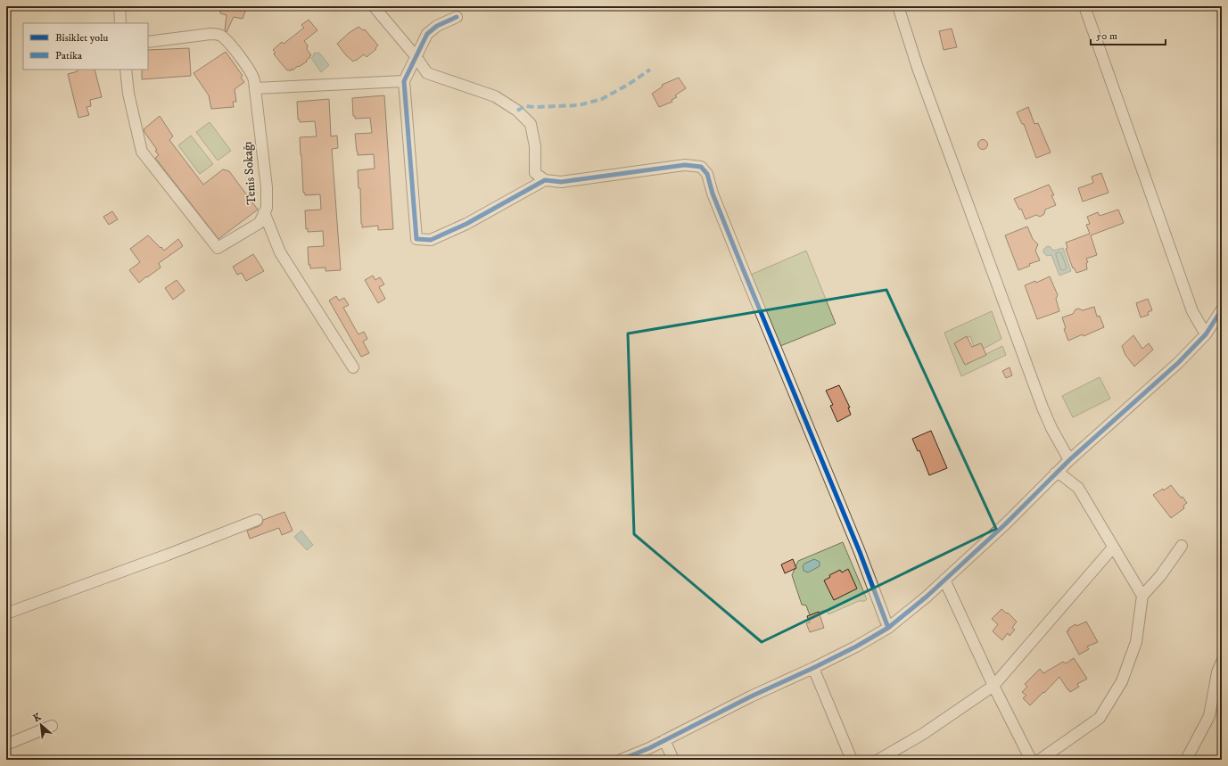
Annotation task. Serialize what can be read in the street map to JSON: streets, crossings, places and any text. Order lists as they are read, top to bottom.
{
  "streets": {
    "street": ["Tenis Sokağı"]
  },
  "legend": ["Bisiklet yolu", "Patika"],
  "scale_bar": "50 m",
  "north": "top left"
}
